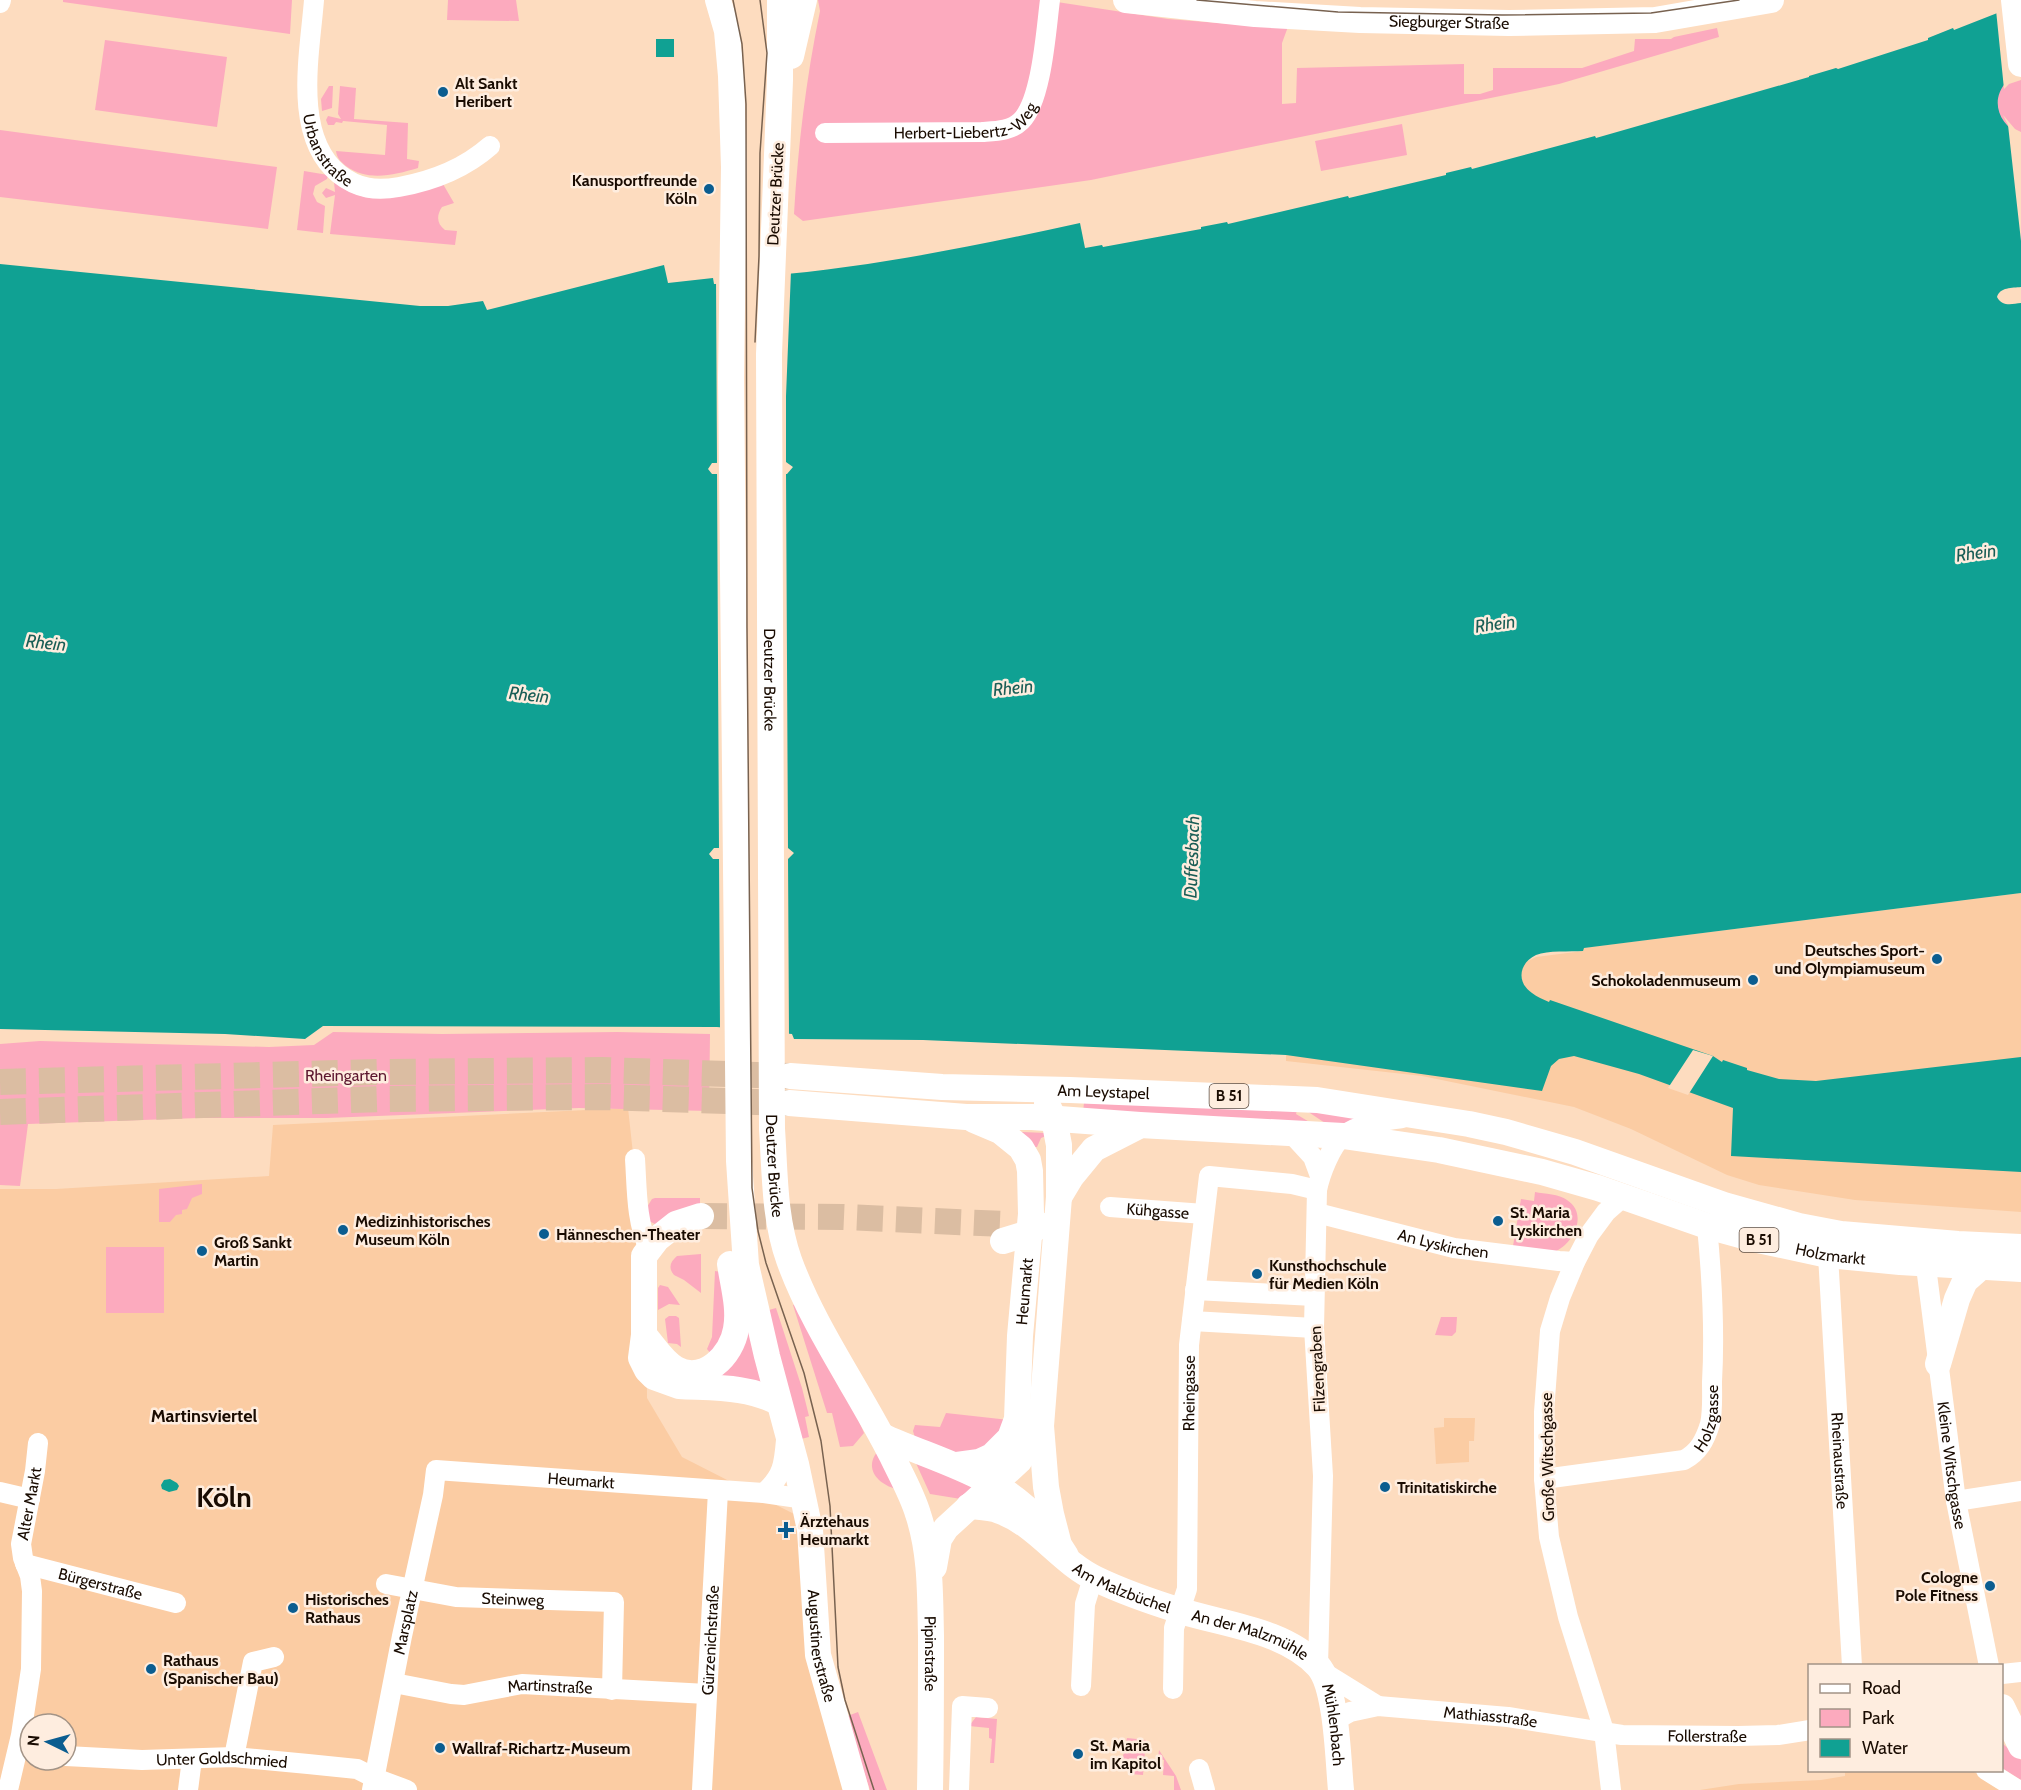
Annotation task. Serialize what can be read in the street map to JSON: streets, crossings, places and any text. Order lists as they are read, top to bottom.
{
  "streets": {
    "main road": [
      "Siegburger Straße",
      "Deutzer Brücke",
      "Am Leystapel",
      "B 51",
      "Holzmarkt",
      "Heumarkt",
      "Am Malzbüchel",
      "An der Malzmühle",
      "Augustinerstraße",
      "Pipinstraße",
      "Mühlenbach"
    ],
    "street": [
      "Herbert-Liebertz-Weg",
      "Urbanstraße",
      "Kühgasse",
      "An Lyskirchen",
      "Filzengraben",
      "Rheingasse",
      "Holzgasse",
      "Große Witschgasse",
      "Rheinaustraße",
      "Kleine Witschgasse",
      "Alter Markt",
      "Bürgerstraße",
      "Steinweg",
      "Marsplatz",
      "Gürzenichstraße",
      "Martinstraße",
      "Mathiasstraße",
      "Follerstraße",
      "Unter Goldschmied"
    ]
  },
  "crossings": [
    ["Deutzer Brücke", "Pipinstraße"],
    ["Am Leystapel", "Holzmarkt"],
    ["Am Leystapel", "Heumarkt"],
    ["Am Leystapel", "Filzengraben"],
    ["Kühgasse", "Rheingasse"],
    ["An Lyskirchen", "Filzengraben"],
    ["An Lyskirchen", "Große Witschgasse"],
    ["Holzmarkt", "Holzgasse"],
    ["Holzmarkt", "Große Witschgasse"],
    ["Holzmarkt", "Rheinaustraße"],
    ["Holzmarkt", "Kleine Witschgasse"],
    ["Heumarkt", "Am Malzbüchel"],
    ["Heumarkt", "Steinweg"],
    ["Heumarkt", "Marsplatz"],
    ["Heumarkt", "Gürzenichstraße"],
    ["Heumarkt", "Augustinerstraße"],
    ["Heumarkt", "Pipinstraße"],
    ["Filzengraben", "Rheingasse"],
    ["Filzengraben", "An der Malzmühle"],
    ["Filzengraben", "Mathiasstraße"],
    ["Filzengraben", "Mühlenbach"],
    ["Rheingasse", "Am Malzbüchel"],
    ["Rheingasse", "An der Malzmühle"],
    ["Holzgasse", "Große Witschgasse"],
    ["Große Witschgasse", "Mathiasstraße"],
    ["Große Witschgasse", "Follerstraße"],
    ["Alter Markt", "Bürgerstraße"],
    ["Am Malzbüchel", "An der Malzmühle"],
    ["Steinweg", "Marsplatz"],
    ["Steinweg", "Martinstraße"],
    ["Marsplatz", "Martinstraße"],
    ["Marsplatz", "Unter Goldschmied"],
    ["An der Malzmühle", "Mathiasstraße"],
    ["An der Malzmühle", "Mühlenbach"],
    ["Gürzenichstraße", "Martinstraße"],
    ["Mathiasstraße", "Mühlenbach"],
    ["Mathiasstraße", "Follerstraße"]
  ],
  "districts": ["Martinsviertel", "Köln"],
  "water": ["Rhein", "Duffesbach"],
  "parks": ["Rheingarten"],
  "places": {
    "other": [
      "Alt Sankt Heribert",
      "Kanusportfreunde Köln",
      "Deutsches Sport- und Olympiamuseum",
      "Schokoladenmuseum",
      "St. Maria Lyskirchen",
      "Medizinhistorisches Museum Köln",
      "Hänneschen-Theater",
      "Groß Sankt Martin",
      "Kunsthochschule für Medien Köln",
      "Trinitatiskirche",
      "Cologne Pole Fitness",
      "Historisches Rathaus",
      "Rathaus (Spanischer Bau)",
      "Wallraf-Richartz-Museum",
      "St. Maria im Kapitol"
    ],
    "health": ["Ärztehaus Heumarkt"]
  },
  "legend": ["Road", "Park", "Water"],
  "north": "left"
}
